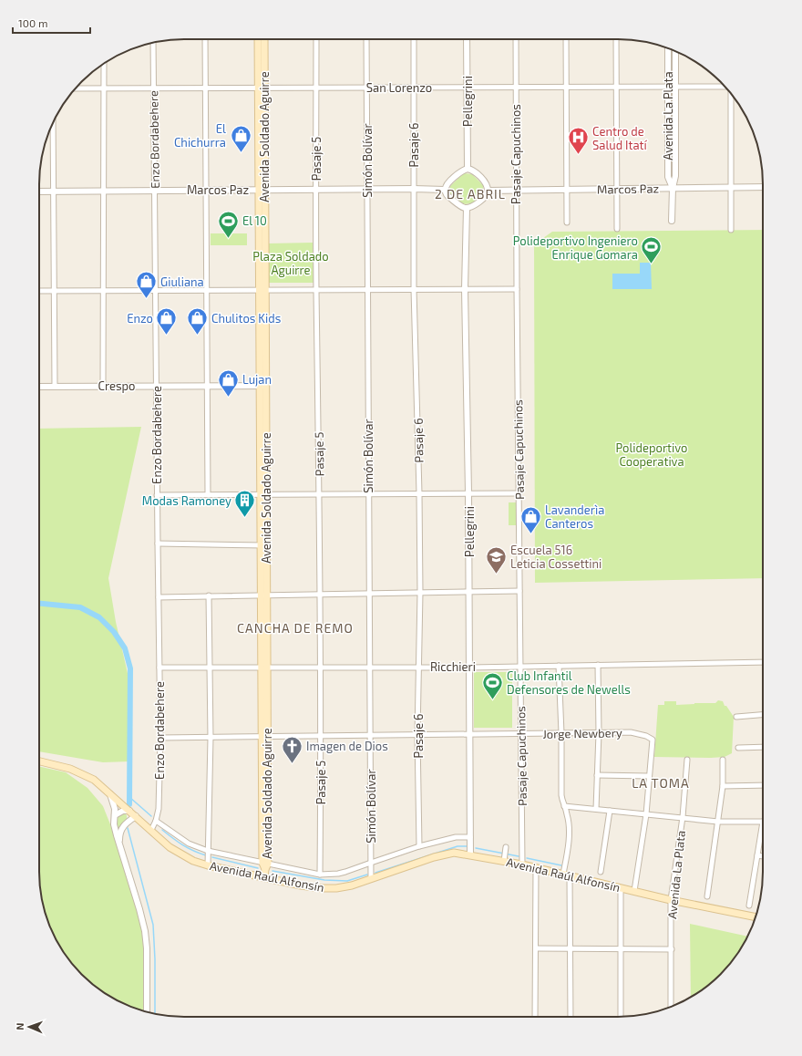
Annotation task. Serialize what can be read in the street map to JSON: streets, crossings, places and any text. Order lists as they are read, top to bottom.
{
  "streets": {
    "main road": ["Avenida Soldado Aguirre", "Avenida Raúl Alfonsín"],
    "street": [
      "San Lorenzo",
      "Pellegrini",
      "Avenida La Plata",
      "Enzo Bordabehere",
      "Pasaje 6",
      "Pasaje Capuchinos",
      "Pasaje 5",
      "Simón Bolívar",
      "Marcos Paz",
      "Crespo",
      "Ricchieri",
      "Jorge Newbery"
    ]
  },
  "crossings": [
    ["San Lorenzo", "Pellegrini"],
    ["San Lorenzo", "Avenida La Plata"],
    ["San Lorenzo", "Avenida Soldado Aguirre"],
    ["San Lorenzo", "Enzo Bordabehere"],
    ["San Lorenzo", "Pasaje 6"],
    ["San Lorenzo", "Pasaje Capuchinos"],
    ["San Lorenzo", "Pasaje 5"],
    ["San Lorenzo", "Simón Bolívar"],
    ["Pellegrini", "Marcos Paz"],
    ["Pellegrini", "Ricchieri"],
    ["Pellegrini", "Jorge Newbery"],
    ["Pellegrini", "Avenida Raúl Alfonsín"],
    ["Avenida La Plata", "Marcos Paz"],
    ["Avenida La Plata", "Avenida Raúl Alfonsín"],
    ["Avenida Soldado Aguirre", "Marcos Paz"],
    ["Avenida Soldado Aguirre", "Crespo"],
    ["Avenida Soldado Aguirre", "Ricchieri"],
    ["Avenida Soldado Aguirre", "Jorge Newbery"],
    ["Avenida Soldado Aguirre", "Avenida Raúl Alfonsín"],
    ["Enzo Bordabehere", "Marcos Paz"],
    ["Enzo Bordabehere", "Crespo"],
    ["Enzo Bordabehere", "Ricchieri"],
    ["Enzo Bordabehere", "Jorge Newbery"],
    ["Enzo Bordabehere", "Avenida Raúl Alfonsín"],
    ["Pasaje 6", "Marcos Paz"],
    ["Pasaje 6", "Ricchieri"],
    ["Pasaje 6", "Jorge Newbery"],
    ["Pasaje Capuchinos", "Marcos Paz"],
    ["Pasaje Capuchinos", "Ricchieri"],
    ["Pasaje Capuchinos", "Jorge Newbery"],
    ["Pasaje Capuchinos", "Avenida Raúl Alfonsín"],
    ["Pasaje 5", "Marcos Paz"],
    ["Pasaje 5", "Ricchieri"],
    ["Pasaje 5", "Jorge Newbery"],
    ["Simón Bolívar", "Marcos Paz"],
    ["Simón Bolívar", "Ricchieri"],
    ["Simón Bolívar", "Jorge Newbery"],
    ["Simón Bolívar", "Avenida Raúl Alfonsín"]
  ],
  "districts": ["2 DE ABRIL", "CANCHA DE REMO", "LA TOMA"],
  "parks": ["Plaza Soldado Aguirre", "Polideportivo Cooperativa"],
  "places": {
    "shop": [
      "El Chichurra",
      "Giuliana",
      "Enzo",
      "Chulitos Kids",
      "Lujan",
      "Lavanderìa Canteros"
    ],
    "hospital": ["Centro de Salud Itatí"],
    "sports": ["El 10", "Polideportivo Ingeniero Enrique Gomara", "Club Infantil Defensores de Newells"],
    "building": ["Modas Ramoney"],
    "school or university": ["Escuela 516 Leticia Cossettini"],
    "church": ["Imagen de Dios"]
  },
  "scale_bar": "100 m",
  "north": "left"
}
